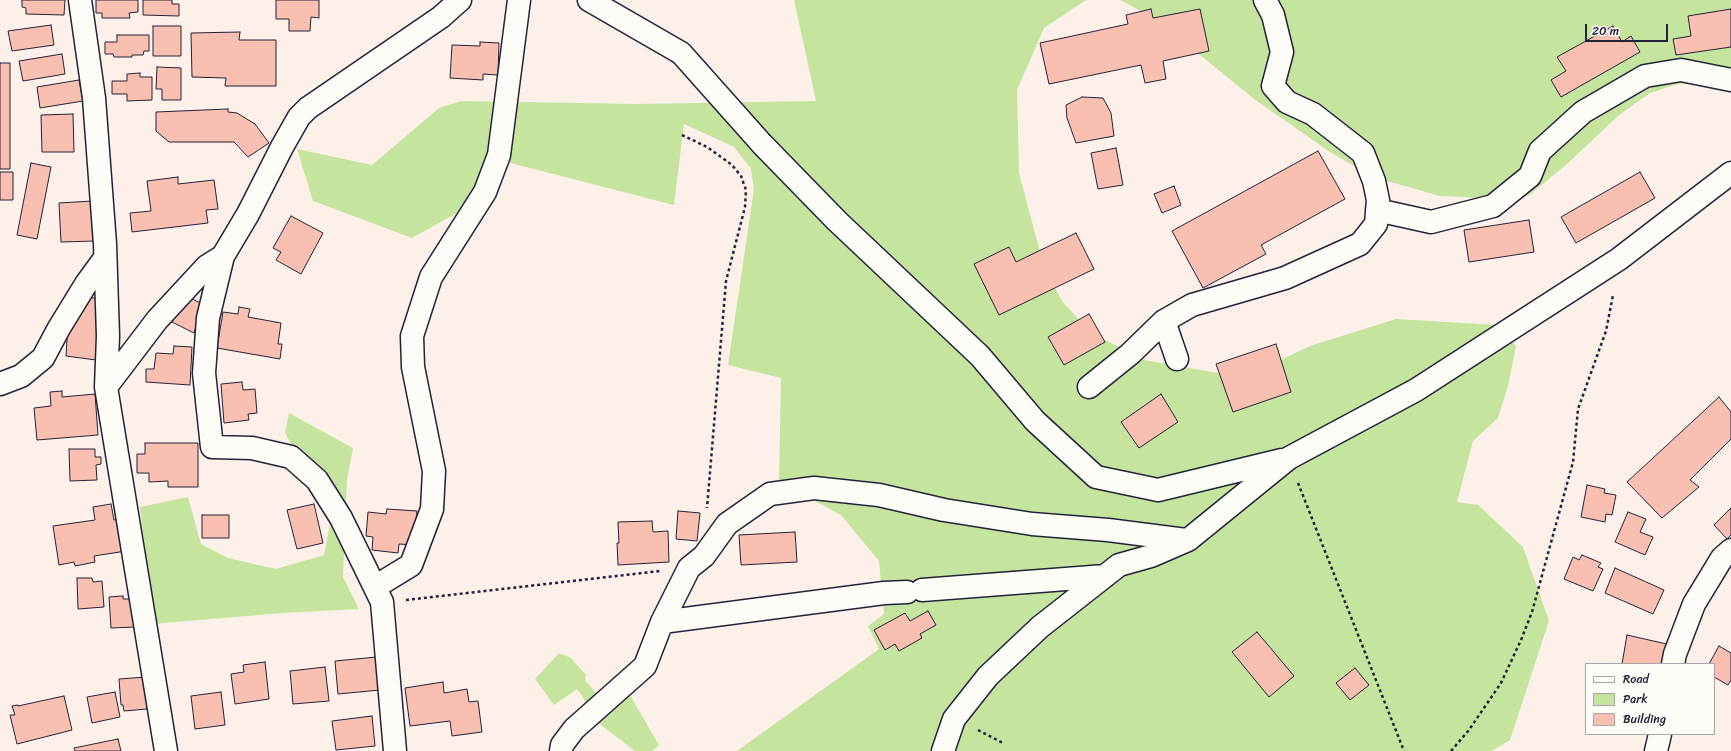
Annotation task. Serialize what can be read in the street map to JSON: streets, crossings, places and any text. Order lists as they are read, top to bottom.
{
  "legend": ["Road", "Park", "Building"],
  "scale_bar": "20 m"
}
